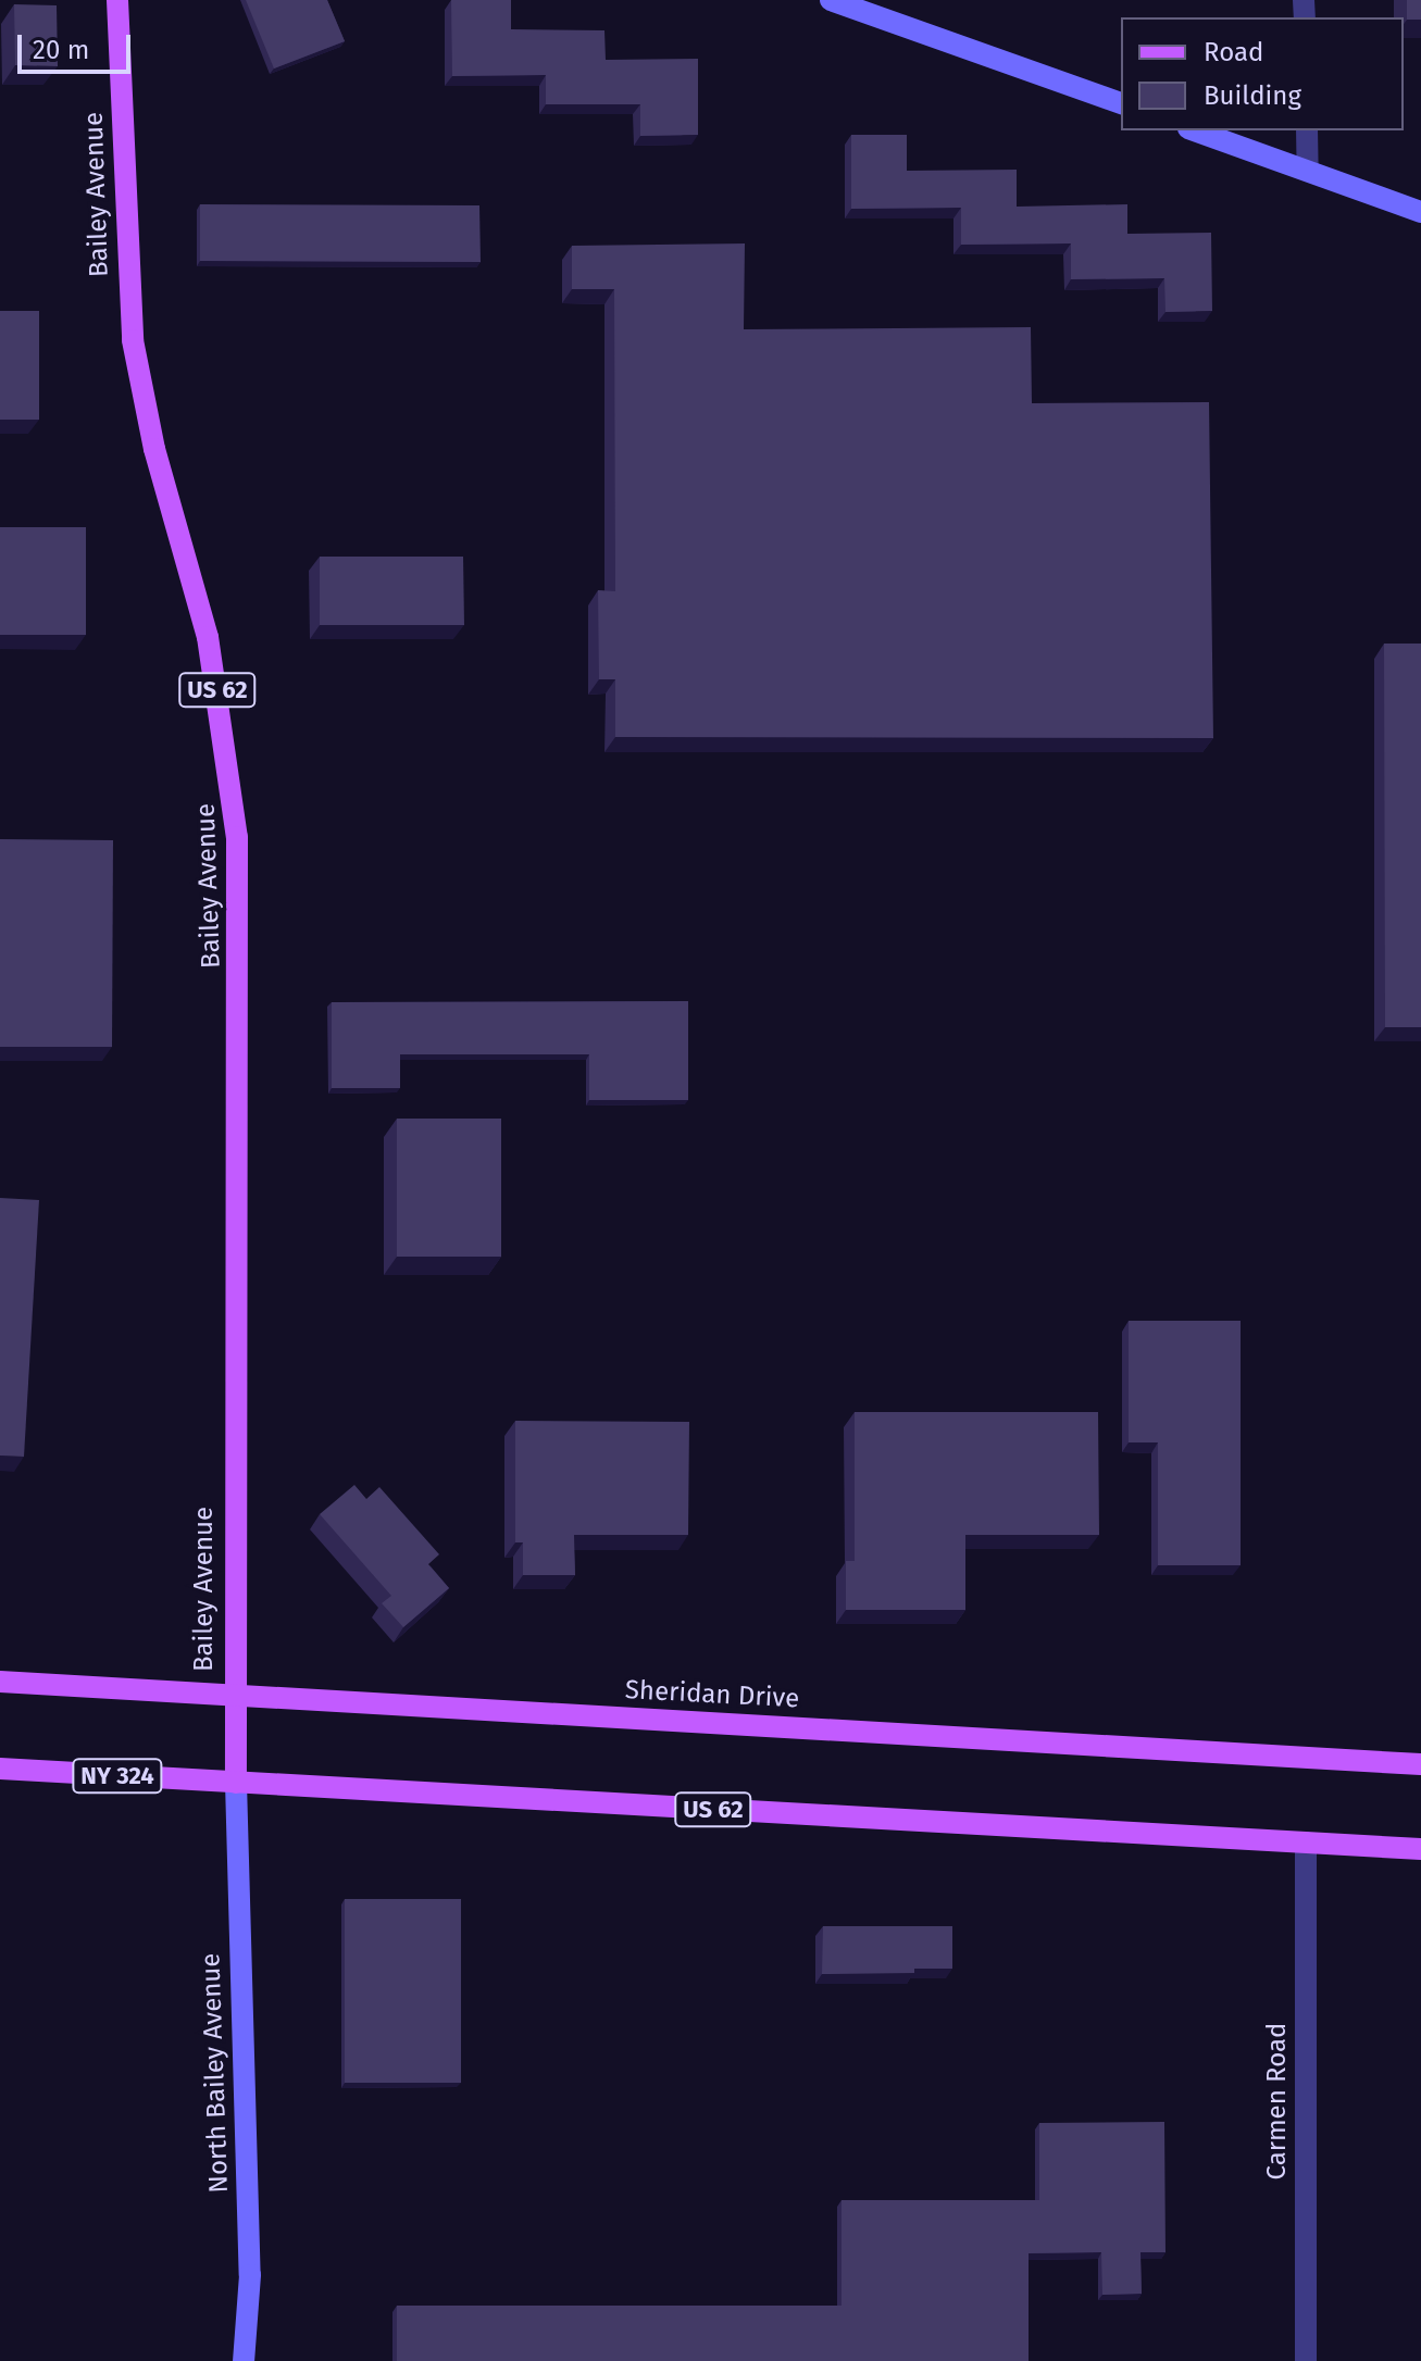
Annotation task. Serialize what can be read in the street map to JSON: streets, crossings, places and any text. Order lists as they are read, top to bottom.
{
  "streets": {
    "main road": [
      "Bailey Avenue",
      "US 62",
      "Sheridan Drive",
      "NY 324"
    ],
    "street": ["North Bailey Avenue", "Carmen Road"]
  },
  "crossings": [
    ["Bailey Avenue", "US 62"],
    ["Bailey Avenue", "Sheridan Drive"],
    ["Bailey Avenue", "NY 324"],
    ["Bailey Avenue", "North Bailey Avenue"],
    ["US 62", "NY 324"],
    ["US 62", "North Bailey Avenue"],
    ["US 62", "Carmen Road"],
    ["NY 324", "North Bailey Avenue"]
  ],
  "legend": ["Road", "Building"],
  "scale_bar": "20 m"
}
